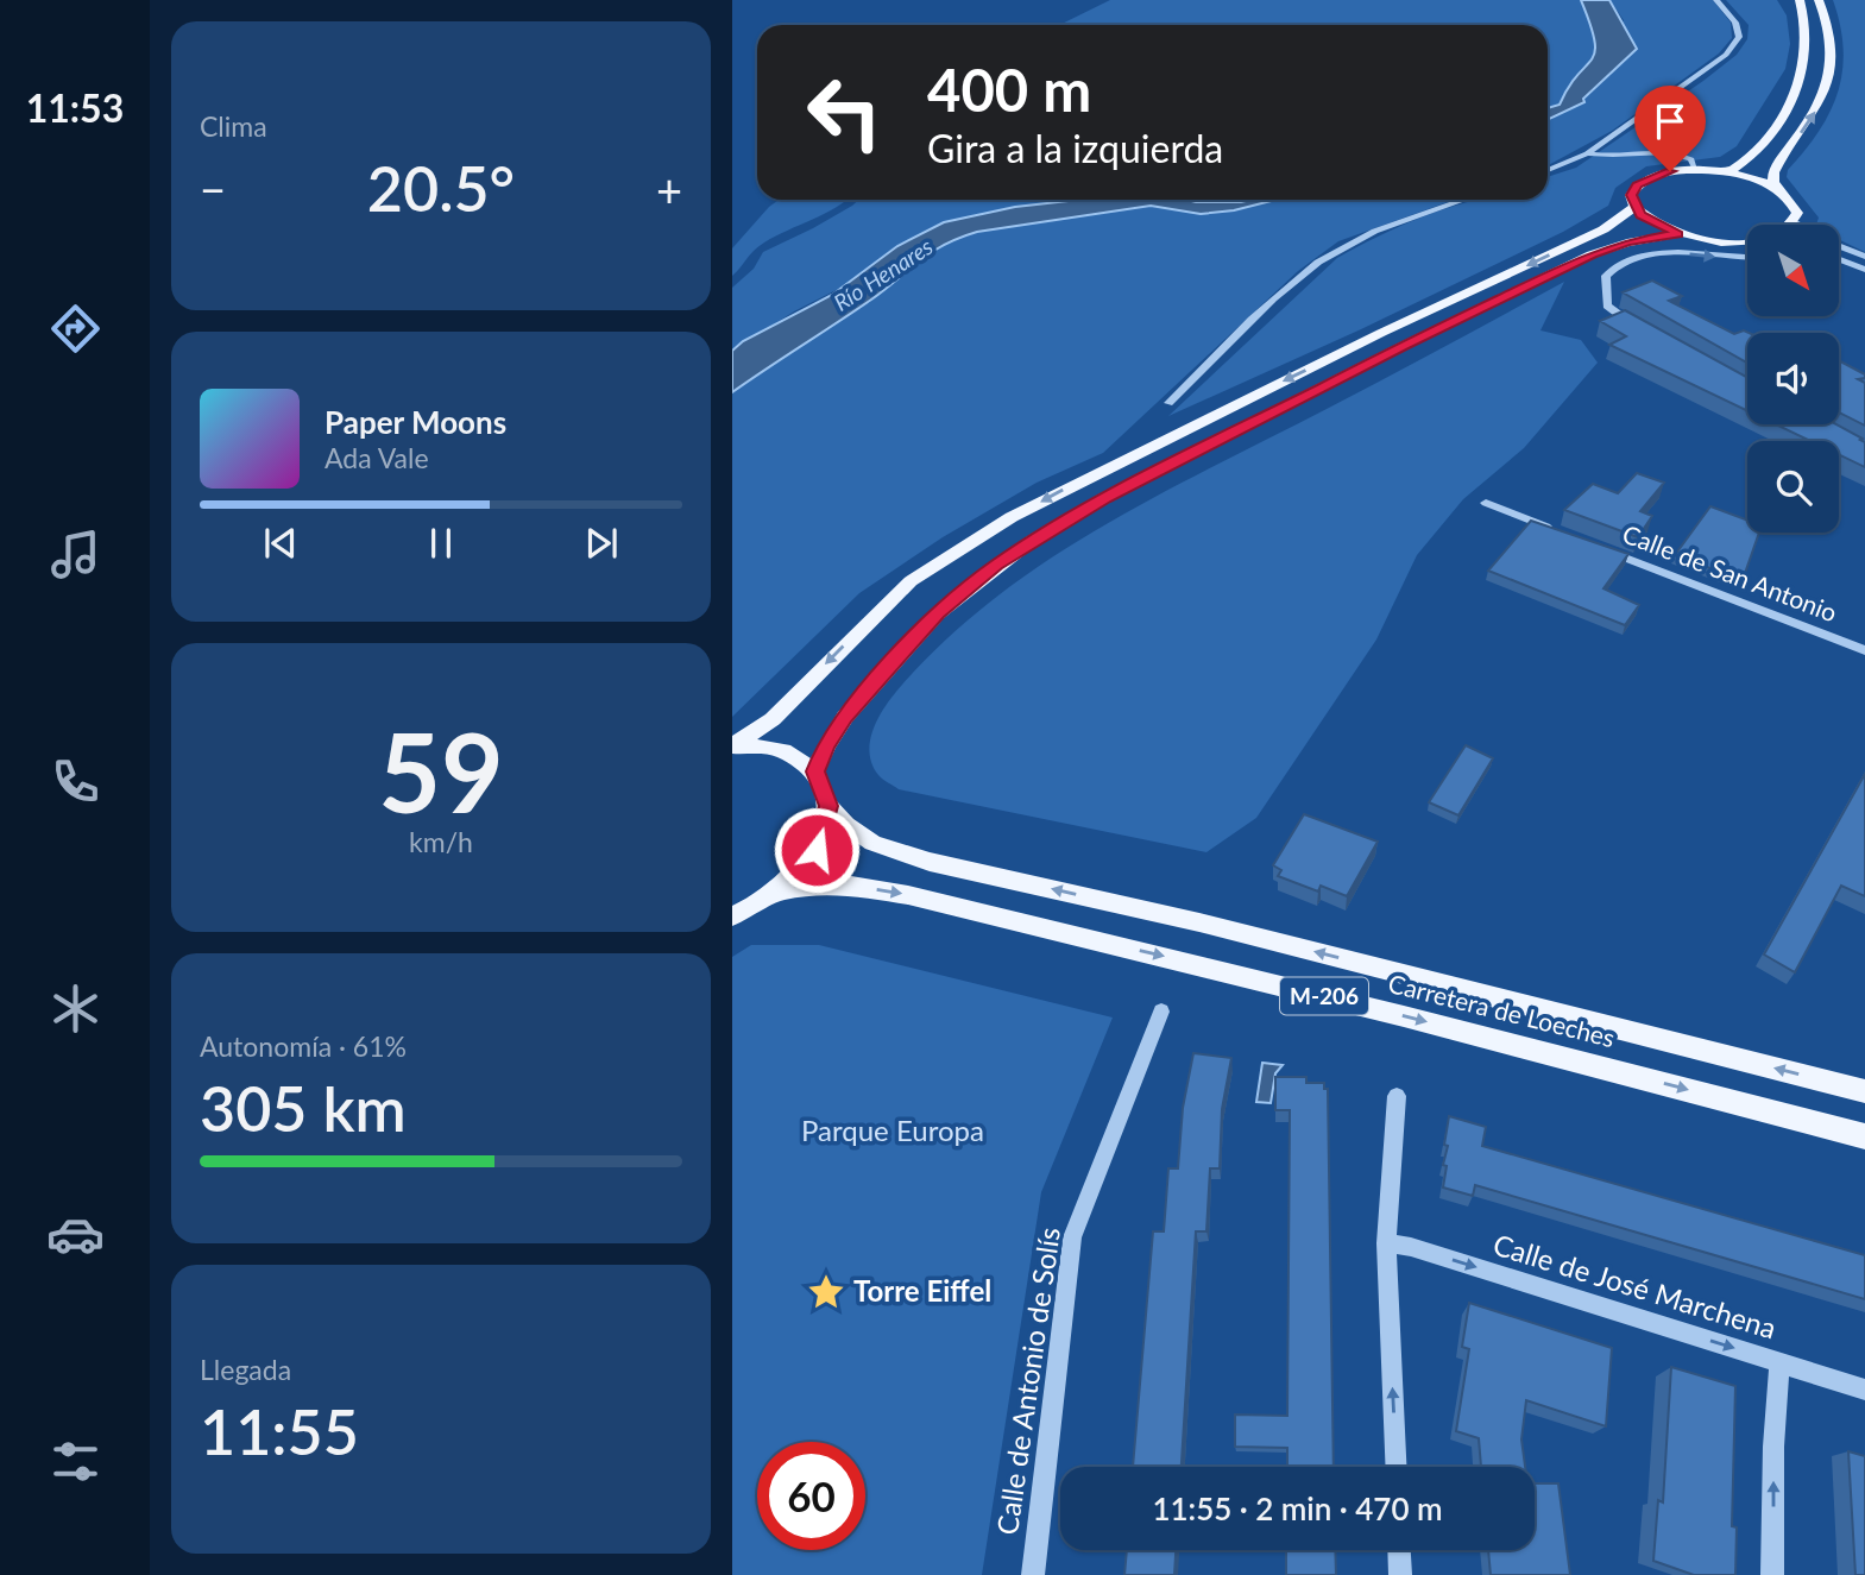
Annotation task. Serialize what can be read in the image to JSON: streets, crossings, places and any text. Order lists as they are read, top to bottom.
{
  "streets": {
    "main road": ["M-206", "Carretera de Loeches"],
    "street": ["Calle de San Antonio", "Calle de José Marchena", "Calle de Antonio de Solís"]
  },
  "crossings": [
    ["M-206", "Carretera de Loeches"]
  ],
  "one_way": ["Calle de José Marchena"],
  "water": ["Río Henares"],
  "parks": ["Parque Europa"],
  "places": {
    "place": ["Torre Eiffel"]
  },
  "north": "bottom right",
  "page": {
    "tabs": "11:53",
    "tile": [
      "Clima",
      ["59", "km/h"],
      ["Autonomía · 61%", "305 km"],
      ["Llegada", "11:55"]
    ],
    "turn": ["400 m", "Gira a la izquierda"],
    "heat": ["−", "20.5°", "+"],
    "song": ["Paper Moons", "Ada Vale"],
    "limit": "60",
    "trip": "11:55 · 2 min · 470 m"
  }
}
